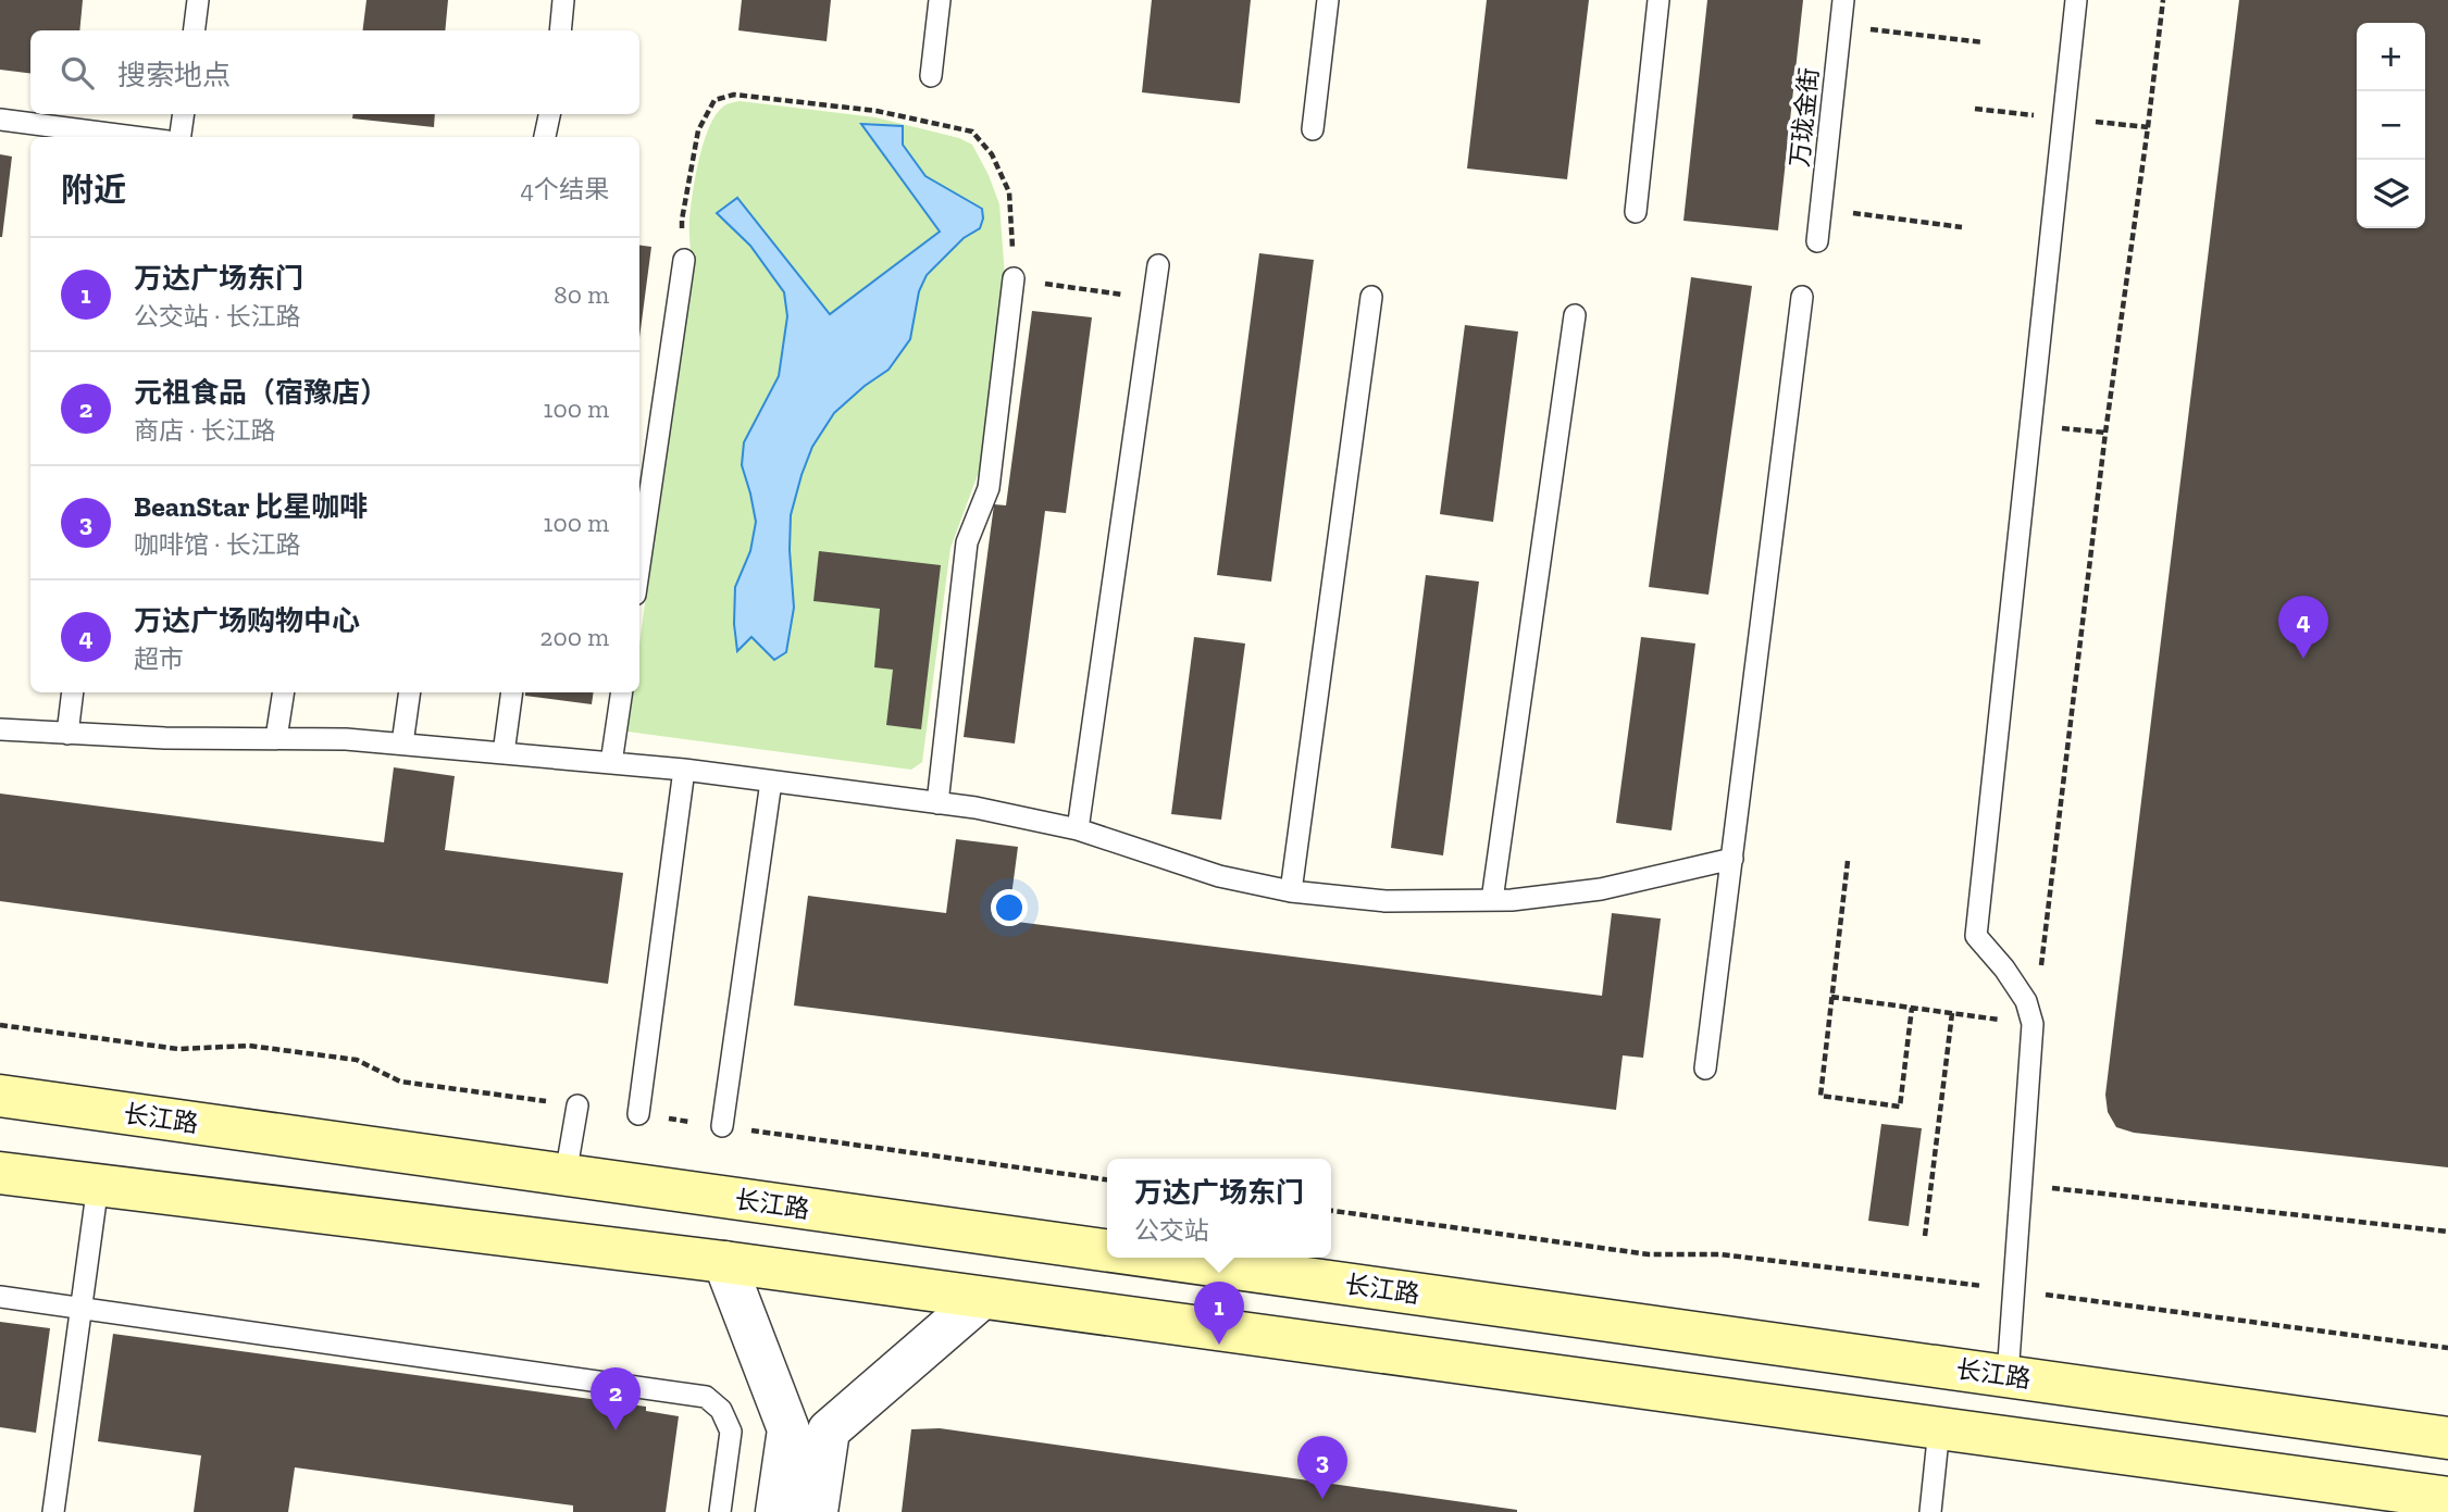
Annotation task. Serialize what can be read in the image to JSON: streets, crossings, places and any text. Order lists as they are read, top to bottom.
{
  "streets": {
    "street": ["长江路"],
    "lane": ["万珑金街"]
  },
  "page": {
    "map_buttons": ["+", "−"],
    "search": "搜索地点",
    "heading": ["附近", "4个结果"],
    "list": [
      {
        "mark": "1",
        "name": "万达广场东门",
        "note": "公交站 · 长江路",
        "value": "80 m"
      },
      {
        "mark": "2",
        "name": "元祖食品（宿豫店）",
        "note": "商店 · 长江路",
        "value": "100 m"
      },
      {
        "mark": "3",
        "name": "BeanStar 比星咖啡",
        "note": "咖啡馆 · 长江路",
        "value": "100 m"
      },
      {
        "mark": "4",
        "name": "万达广场购物中心",
        "note": "超市",
        "value": "200 m"
      }
    ],
    "pins": [
      "4",
      "1",
      "2",
      "3"
    ],
    "popup": ["万达广场东门", "公交站"]
  }
}
